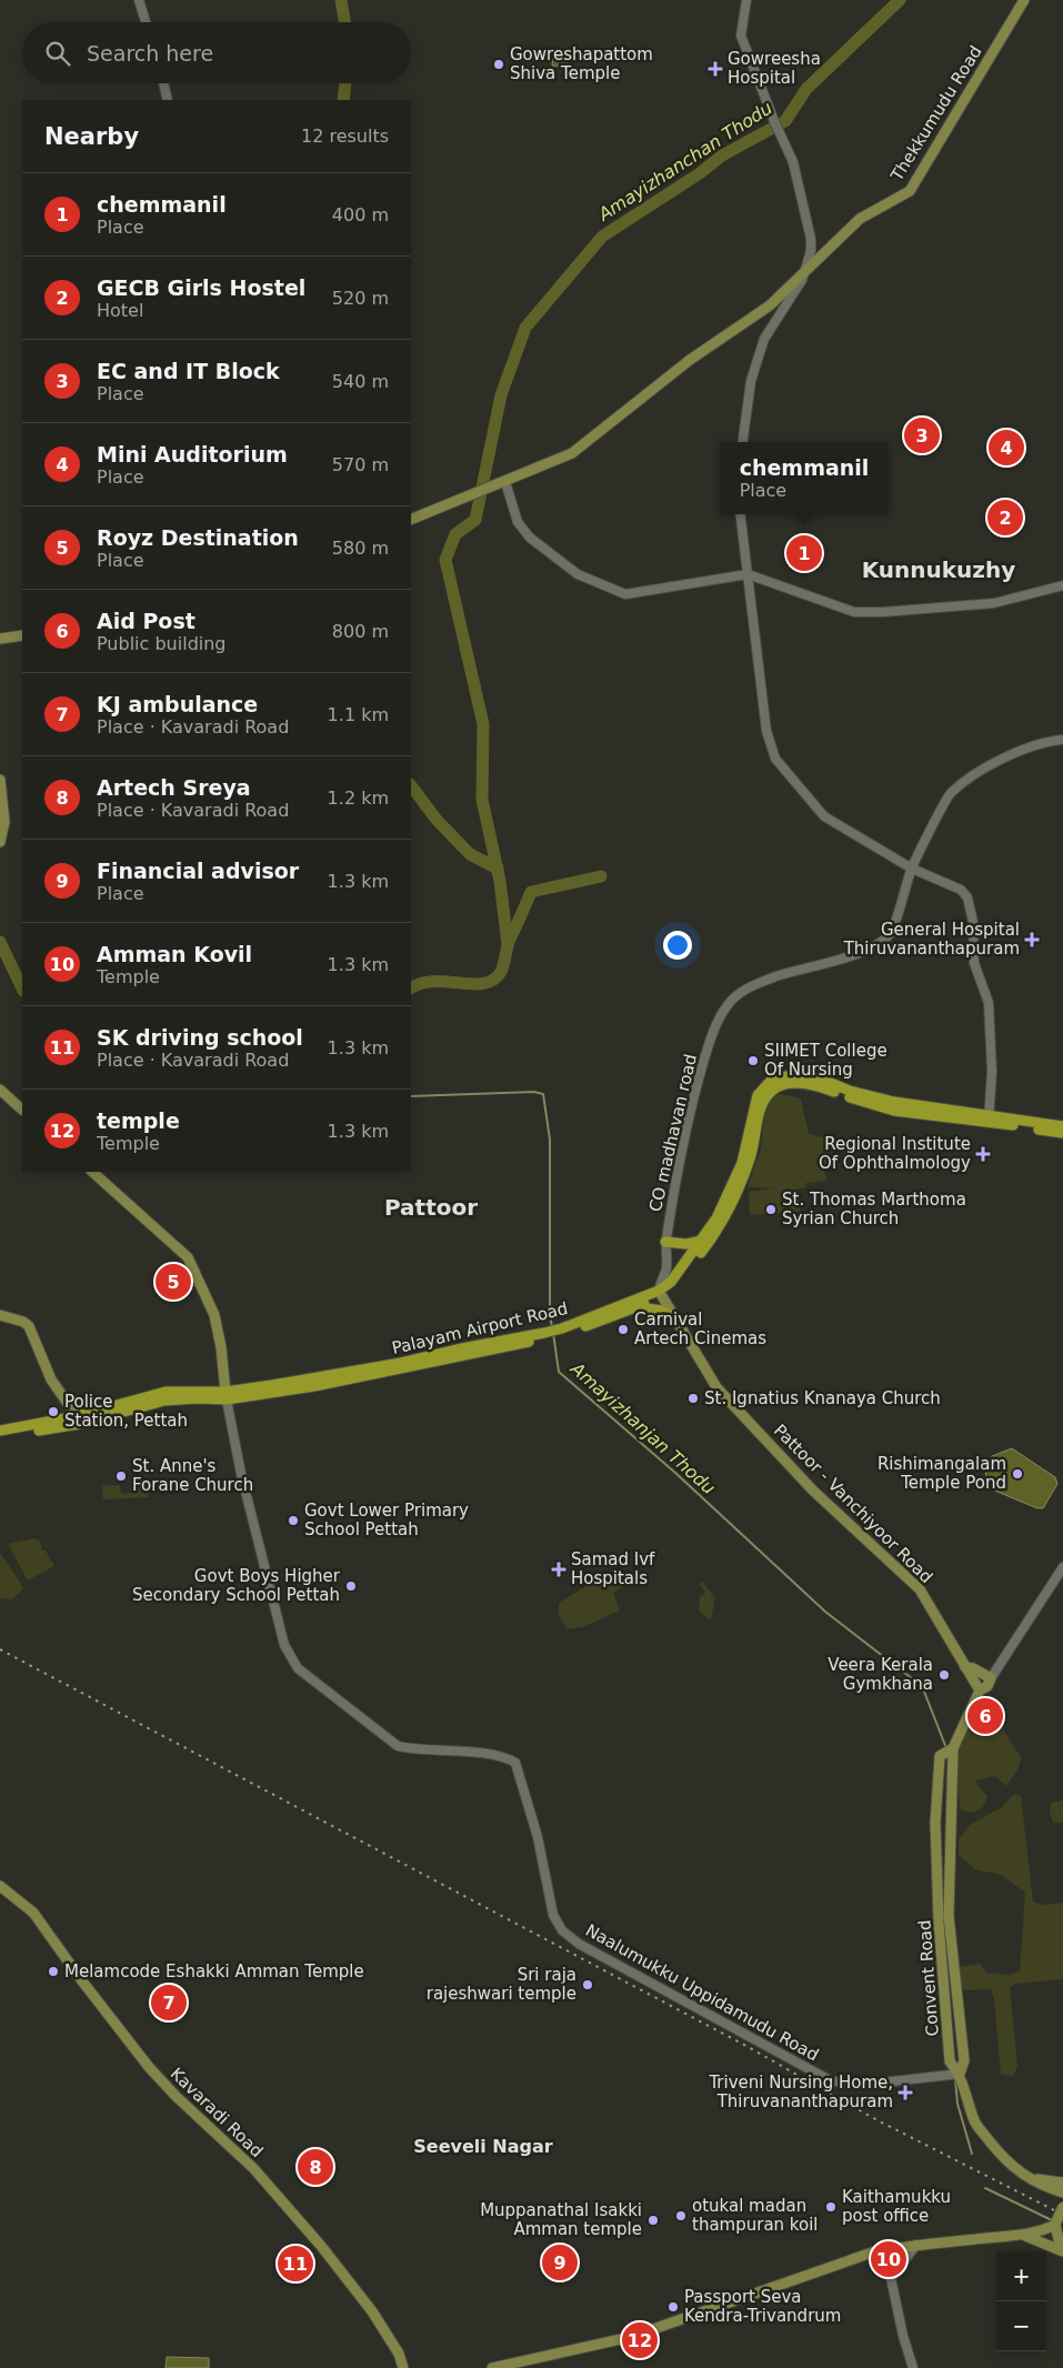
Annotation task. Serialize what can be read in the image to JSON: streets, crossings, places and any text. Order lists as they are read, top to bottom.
{
  "streets": {
    "main road": [
      "Thekkumudu Road",
      "Palayam Airport Road",
      "Pattoor - Vanchiyoor Road",
      "Convent Road",
      "Kavaradi Road"
    ],
    "street": ["CO madhavan road", "Naalumukku Uppidamudu Road"]
  },
  "crossings": [
    ["CO madhavan road", "Palayam Airport Road"],
    ["CO madhavan road", "Pattoor - Vanchiyoor Road"],
    ["Palayam Airport Road", "Pattoor - Vanchiyoor Road"],
    ["Palayam Airport Road", "Naalumukku Uppidamudu Road"],
    ["Convent Road", "Naalumukku Uppidamudu Road"]
  ],
  "districts": ["Kunnukuzhy", "Pattoor", "Seeveli Nagar"],
  "water": ["Amayizhanchan Thodu", "Amayizhanjan Thodu"],
  "places": {
    "other": [
      "Gowreshapattom Shiva Temple",
      "SIIMET College Of Nursing",
      "St. Thomas Marthoma Syrian Church",
      "Carnival Artech Cinemas",
      "St. Ignatius Knanaya Church",
      "Police Station, Pettah",
      "Rishimangalam Temple Pond",
      "St. Anne's Forane Church",
      "Govt Lower Primary School Pettah",
      "Govt Boys Higher Secondary School Pettah",
      "Veera Kerala Gymkhana",
      "Melamcode Eshakki Amman Temple",
      "Sri raja rajeshwari temple",
      "Kaithamukku post office",
      "otukal madan thampuran koil",
      "Muppanathal Isakki Amman temple",
      "Passport Seva Kendra-Trivandrum"
    ],
    "health": [
      "Gowreesha Hospital",
      "General Hospital Thiruvananthapuram",
      "Regional Institute Of Ophthalmology",
      "Samad Ivf Hospitals",
      "Triveni Nursing Home, Thiruvananthapuram"
    ]
  },
  "page": {
    "search": "Search here",
    "heading": ["Nearby", "12 results"],
    "list": [
      {
        "mark": "1",
        "name": "chemmanil",
        "note": "Place",
        "value": "400 m"
      },
      {
        "mark": "2",
        "name": "GECB Girls Hostel",
        "note": "Hotel",
        "value": "520 m"
      },
      {
        "mark": "3",
        "name": "EC and IT Block",
        "note": "Place",
        "value": "540 m"
      },
      {
        "mark": "4",
        "name": "Mini Auditorium",
        "note": "Place",
        "value": "570 m"
      },
      {
        "mark": "5",
        "name": "Royz Destination",
        "note": "Place",
        "value": "580 m"
      },
      {
        "mark": "6",
        "name": "Aid Post",
        "note": "Public building",
        "value": "800 m"
      },
      {
        "mark": "7",
        "name": "KJ ambulance",
        "note": "Place · Kavaradi Road",
        "value": "1.1 km"
      },
      {
        "mark": "8",
        "name": "Artech Sreya",
        "note": "Place · Kavaradi Road",
        "value": "1.2 km"
      },
      {
        "mark": "9",
        "name": "Financial advisor",
        "note": "Place",
        "value": "1.3 km"
      },
      {
        "mark": "10",
        "name": "Amman Kovil",
        "note": "Temple",
        "value": "1.3 km"
      },
      {
        "mark": "11",
        "name": "SK driving school",
        "note": "Place · Kavaradi Road",
        "value": "1.3 km"
      },
      {
        "mark": "12",
        "name": "temple",
        "note": "Temple",
        "value": "1.3 km"
      }
    ],
    "pins": [
      "3",
      "4",
      "2",
      "1",
      "5",
      "6",
      "7",
      "8",
      "10",
      "9",
      "11",
      "12"
    ],
    "popup": ["chemmanil", "Place"],
    "map_buttons": ["+", "−"]
  }
}
